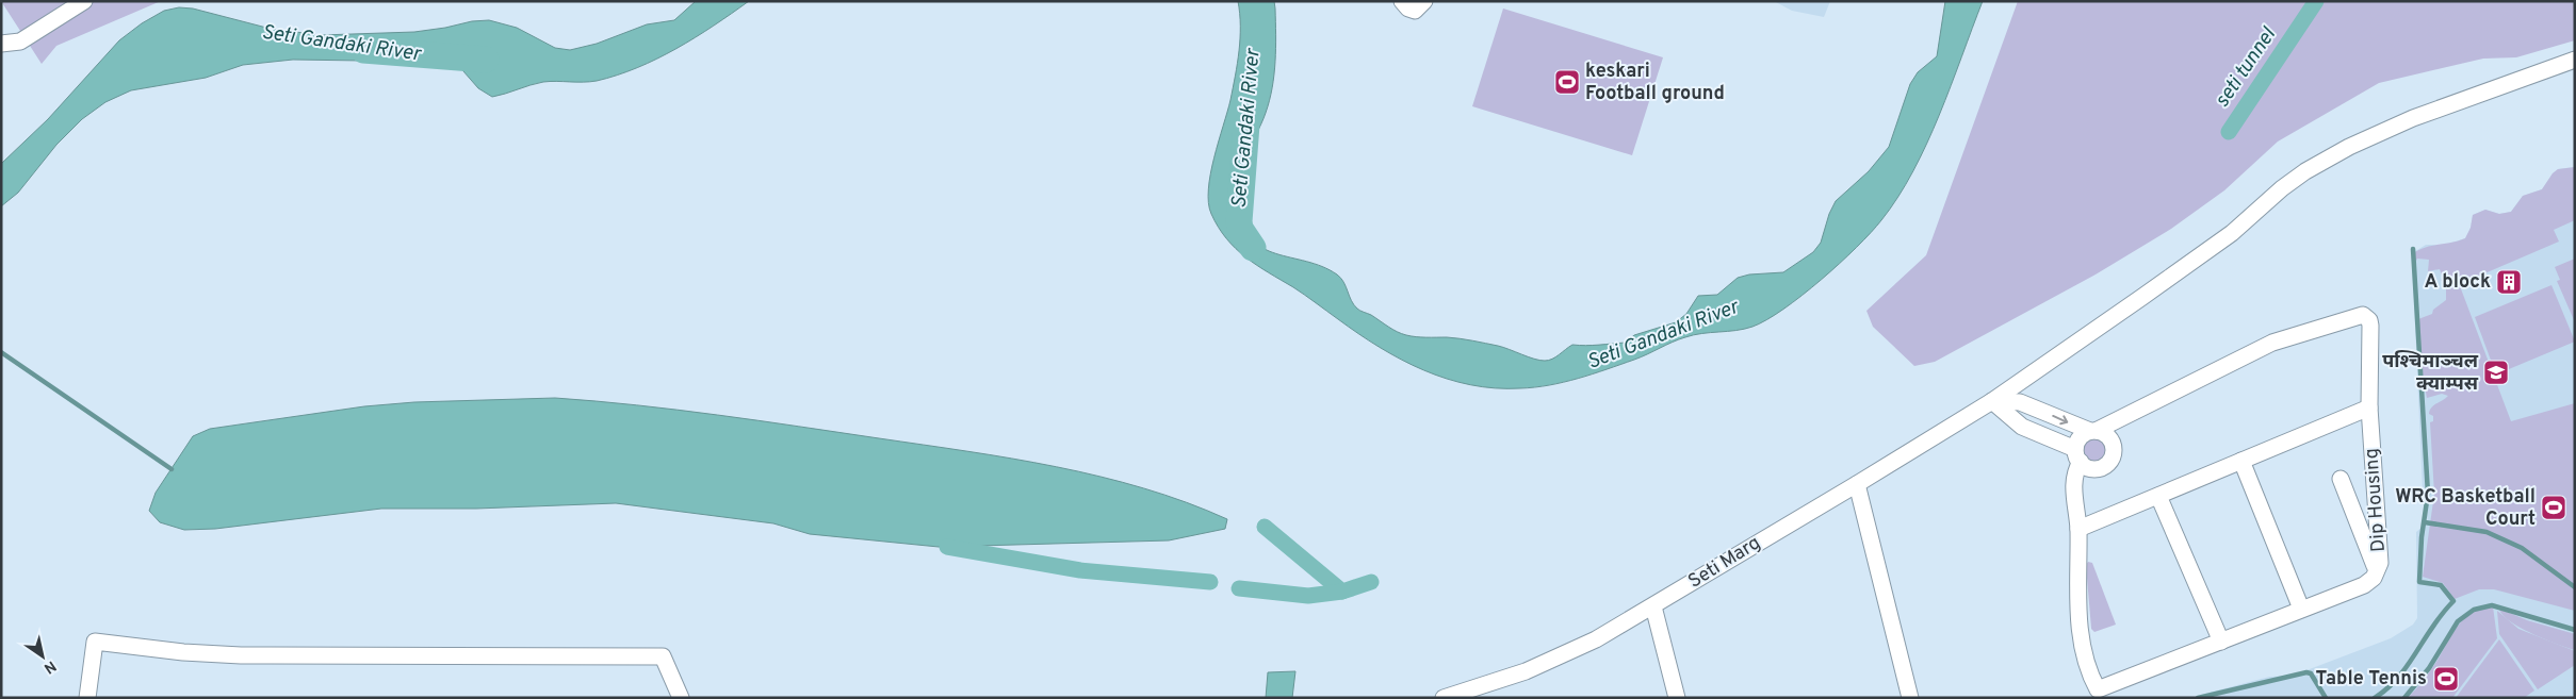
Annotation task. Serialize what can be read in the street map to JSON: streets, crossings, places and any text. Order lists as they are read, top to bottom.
{
  "streets": {
    "street": ["Dip Housing", "Seti Marg"]
  },
  "water": ["Seti Gandaki River", "seti tunnel"],
  "places": {
    "sports": ["keskari Football ground", "WRC Basketball Court", "Table Tennis"],
    "building": ["A block"],
    "school or university": ["पश्‍चिमाञ्‍चल क्याम्पस"]
  },
  "north": "bottom right"
}
